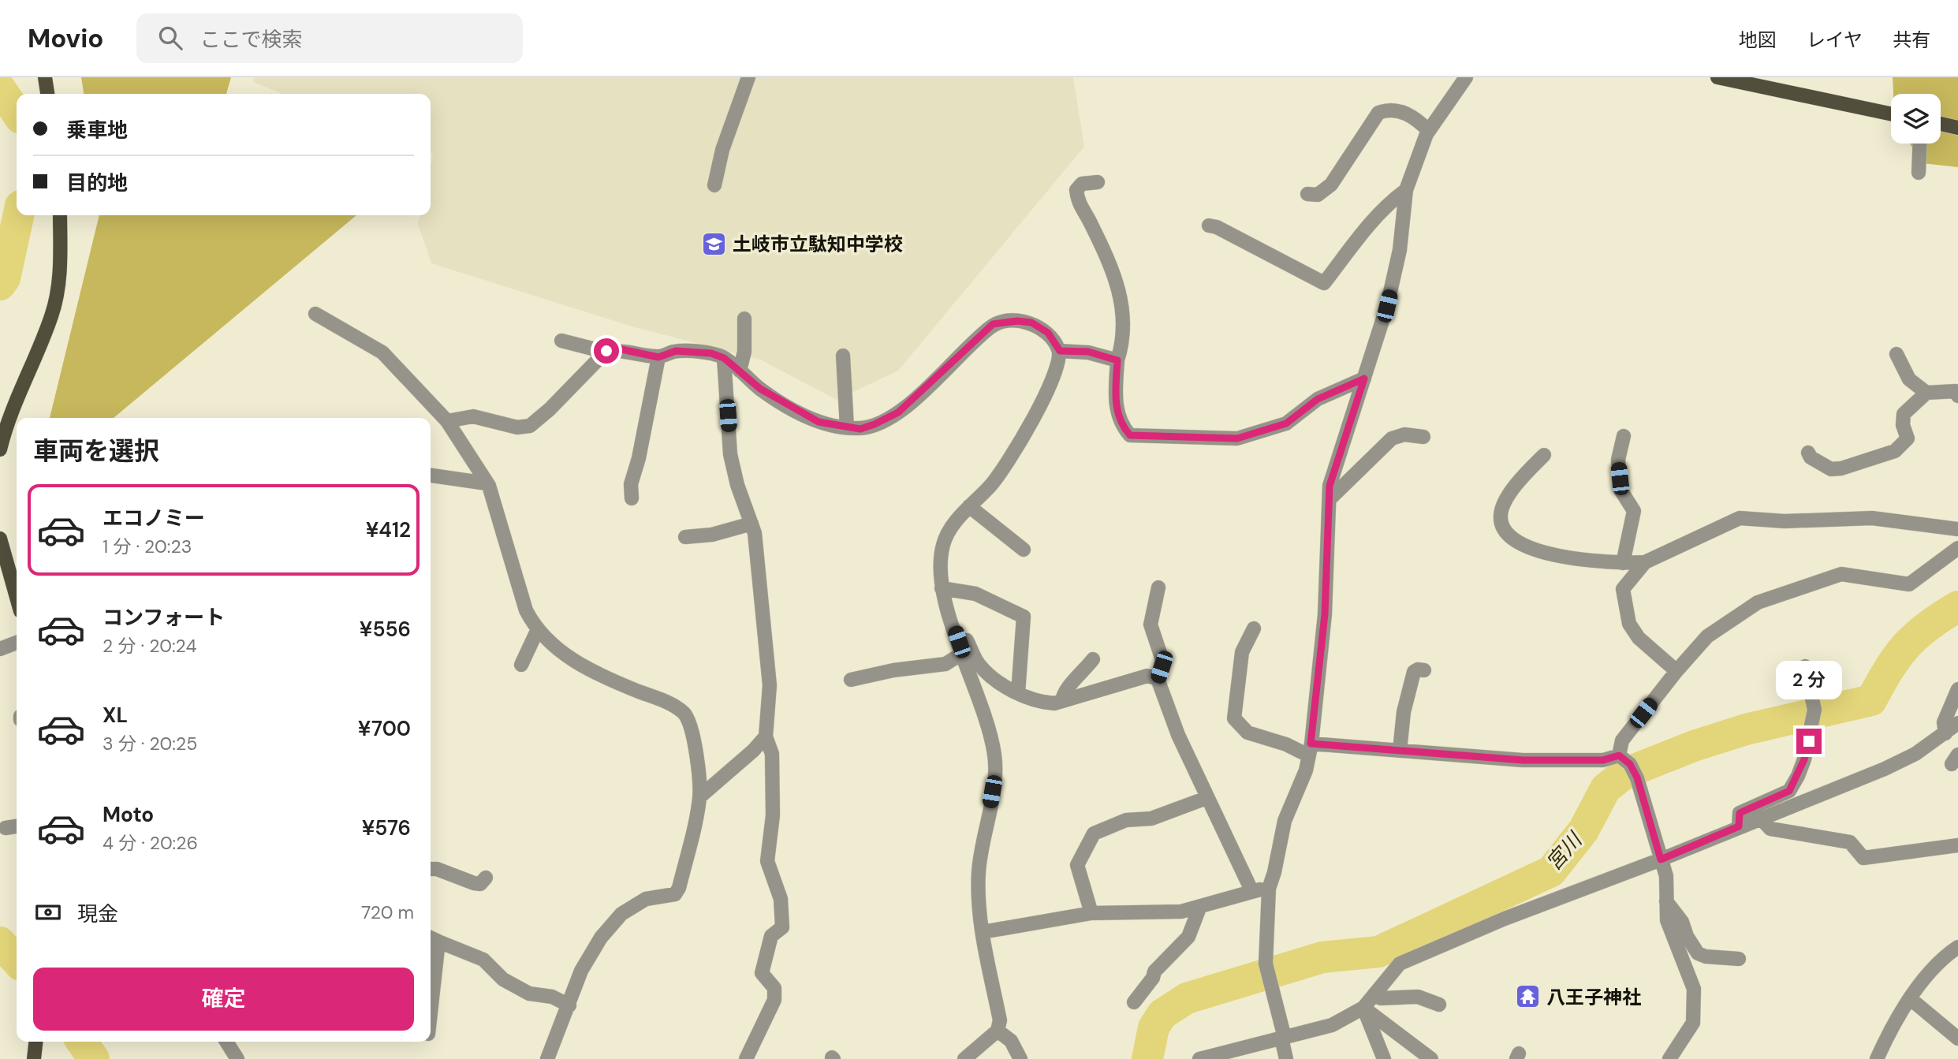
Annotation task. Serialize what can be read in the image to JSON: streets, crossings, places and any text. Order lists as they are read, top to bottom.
{
  "water": ["宮川"],
  "places": {
    "school or university": ["土岐市立駄知中学校"],
    "temple": ["八王子神社"]
  },
  "page": {
    "header": "Movio",
    "search": "ここで検索",
    "nav": ["地図", "レイヤ", "共有"],
    "banner": ["乗車地", "目的地"],
    "heading": "車両を選択",
    "list": [
      {
        "name": "エコノミー",
        "note": "1 分 · 20:23",
        "value": "¥412"
      },
      {
        "name": "コンフォート",
        "note": "2 分 · 20:24",
        "value": "¥556"
      },
      {
        "name": "XL",
        "note": "3 分 · 20:25",
        "value": "¥700"
      },
      {
        "name": "Moto",
        "note": "4 分 · 20:26",
        "value": "¥576"
      }
    ],
    "bubble": "2 分",
    "pay": ["現金", "720 m"],
    "buttons": "確定"
  }
}
